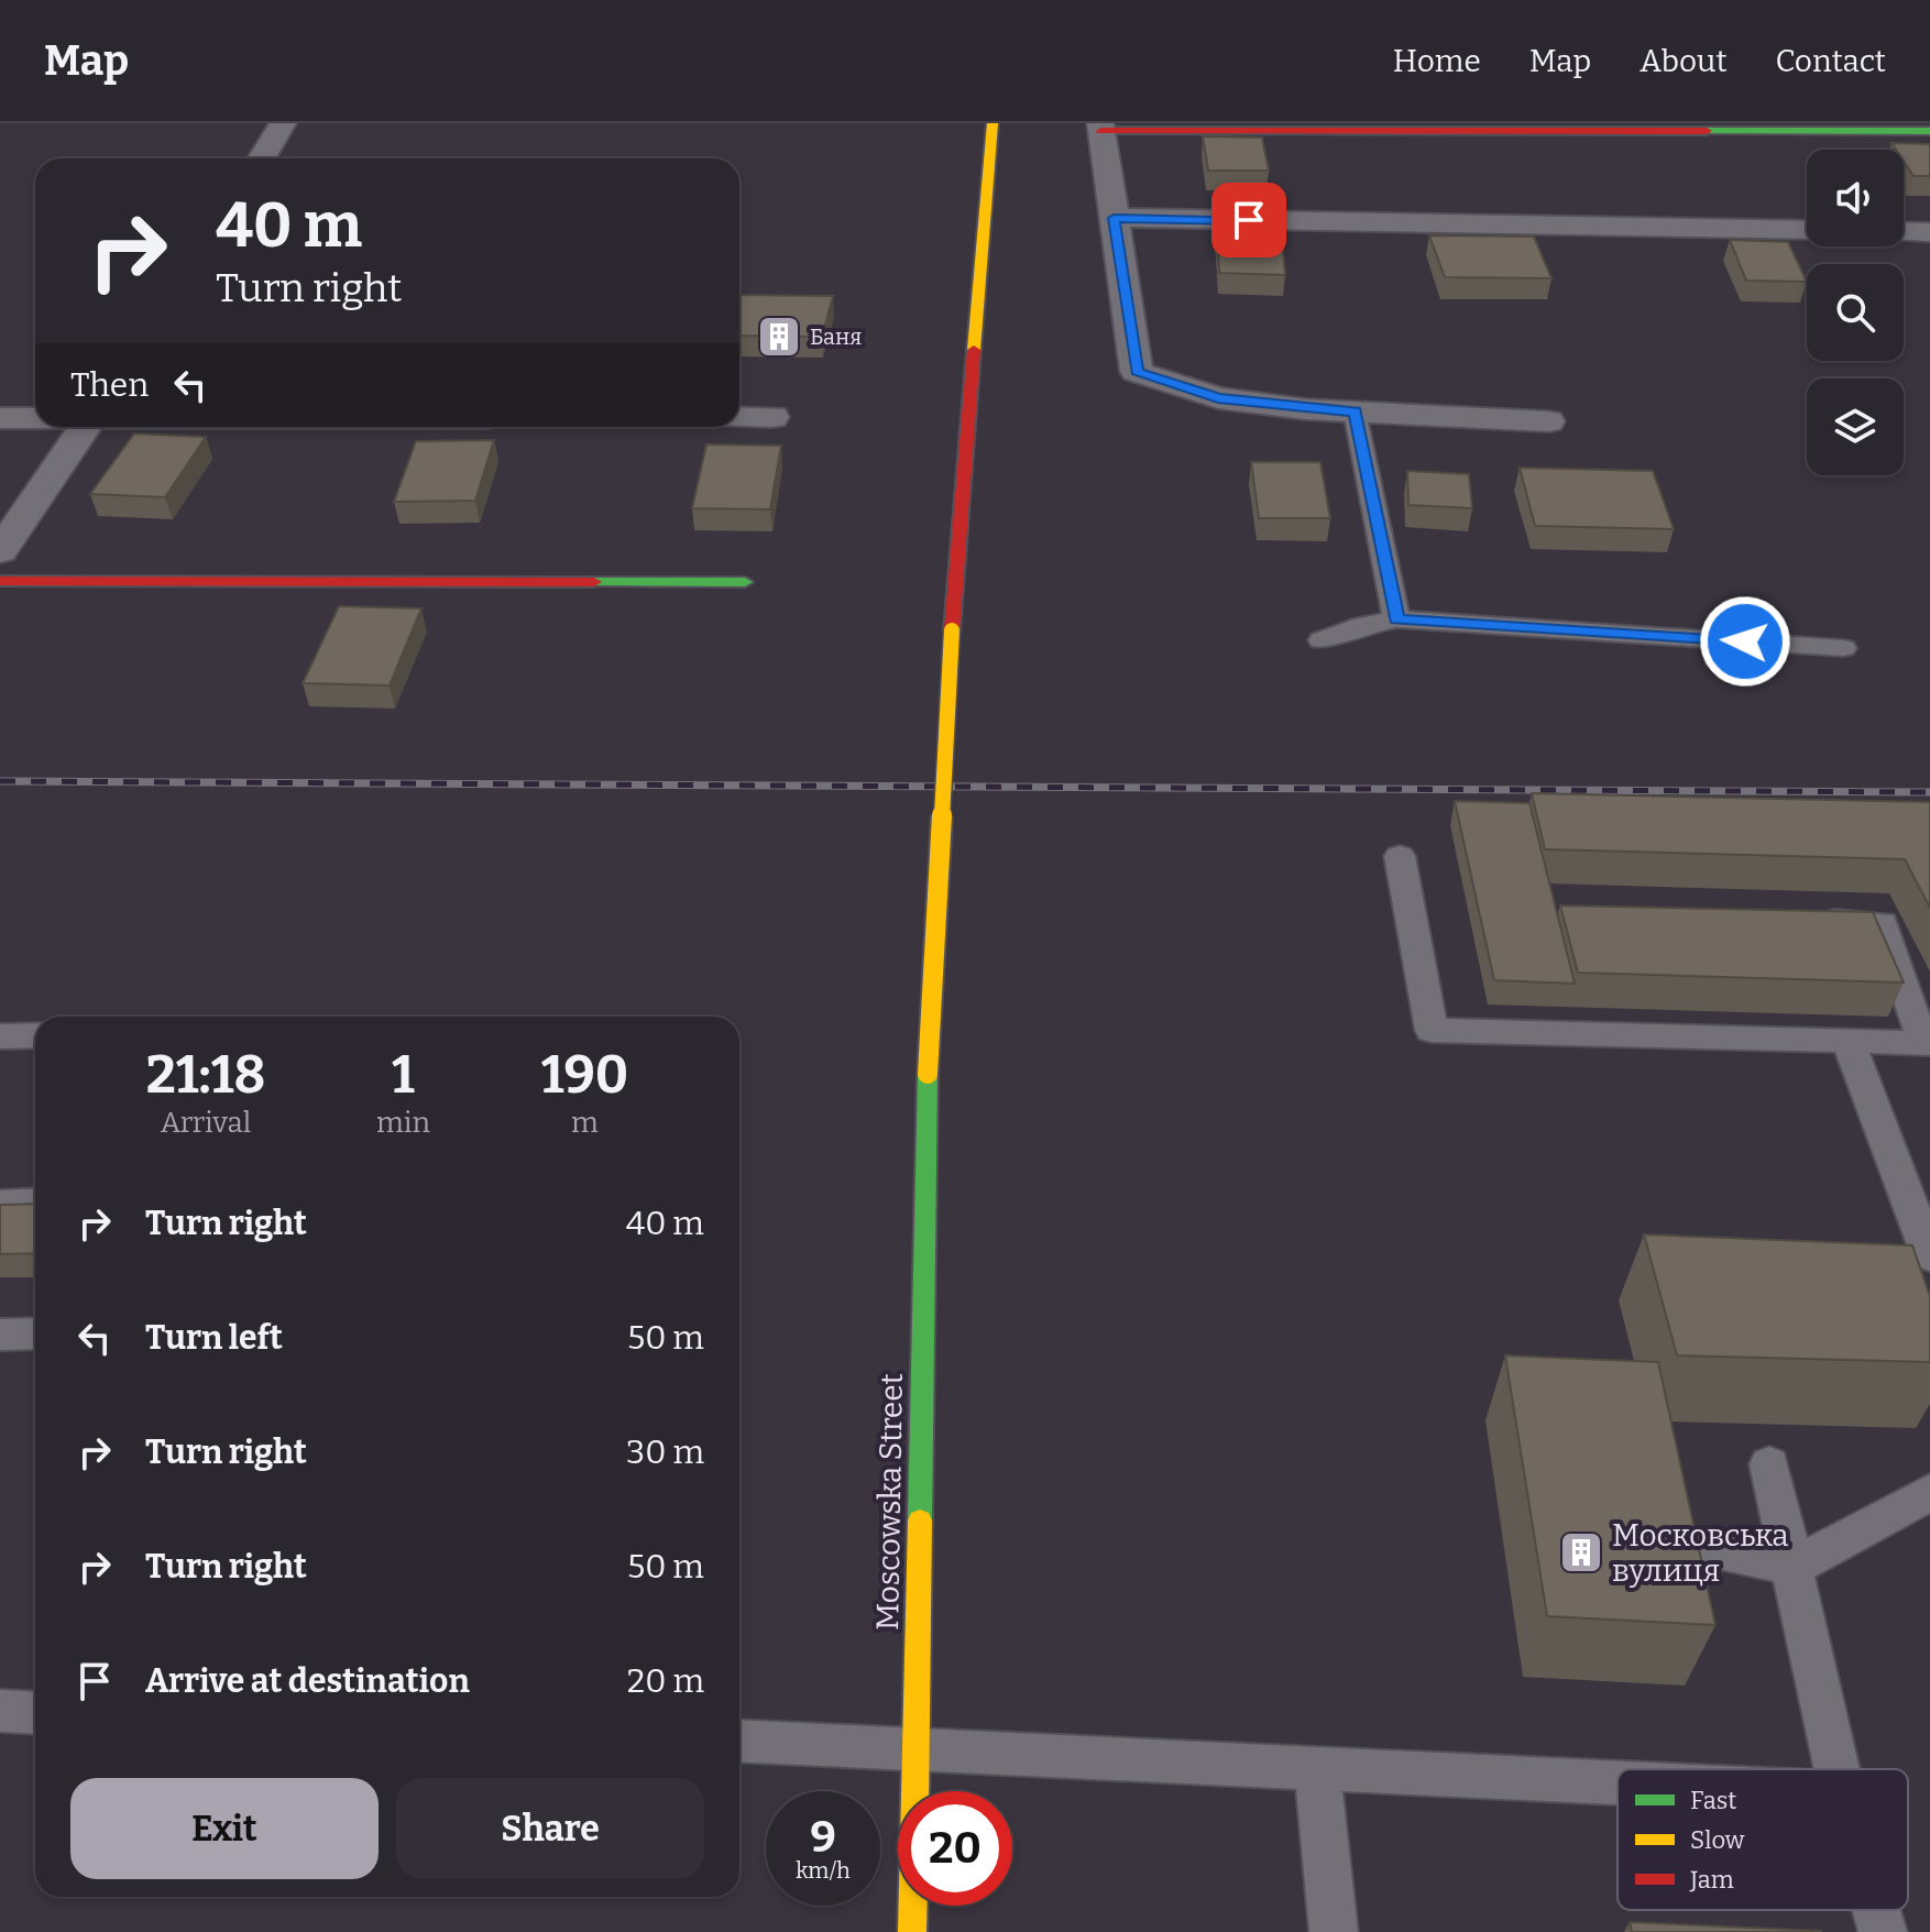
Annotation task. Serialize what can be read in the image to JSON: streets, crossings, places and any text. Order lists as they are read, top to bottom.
{
  "streets": {
    "main road": ["Moscowska Street"]
  },
  "places": {
    "building": ["Баня", "Московська вулиця"]
  },
  "legend": ["Fast", "Slow", "Jam"],
  "page": {
    "header": "Map",
    "nav": [
      "Home",
      "Map",
      "About",
      "Contact"
    ],
    "turn": ["40 m", "Turn right"],
    "then": "Then",
    "eta": [
      "21:18",
      "Arrival",
      "1",
      "min",
      "190",
      "m"
    ],
    "list": [
      {
        "name": "Turn right",
        "value": "40 m"
      },
      {
        "name": "Turn left",
        "value": "50 m"
      },
      {
        "name": "Turn right",
        "value": "30 m"
      },
      {
        "name": "Turn right",
        "value": "50 m"
      },
      {
        "name": "Arrive at destination",
        "value": "20 m"
      }
    ],
    "buttons": ["Exit", "Share"],
    "speed": "9 km/h",
    "limit": "20"
  }
}
